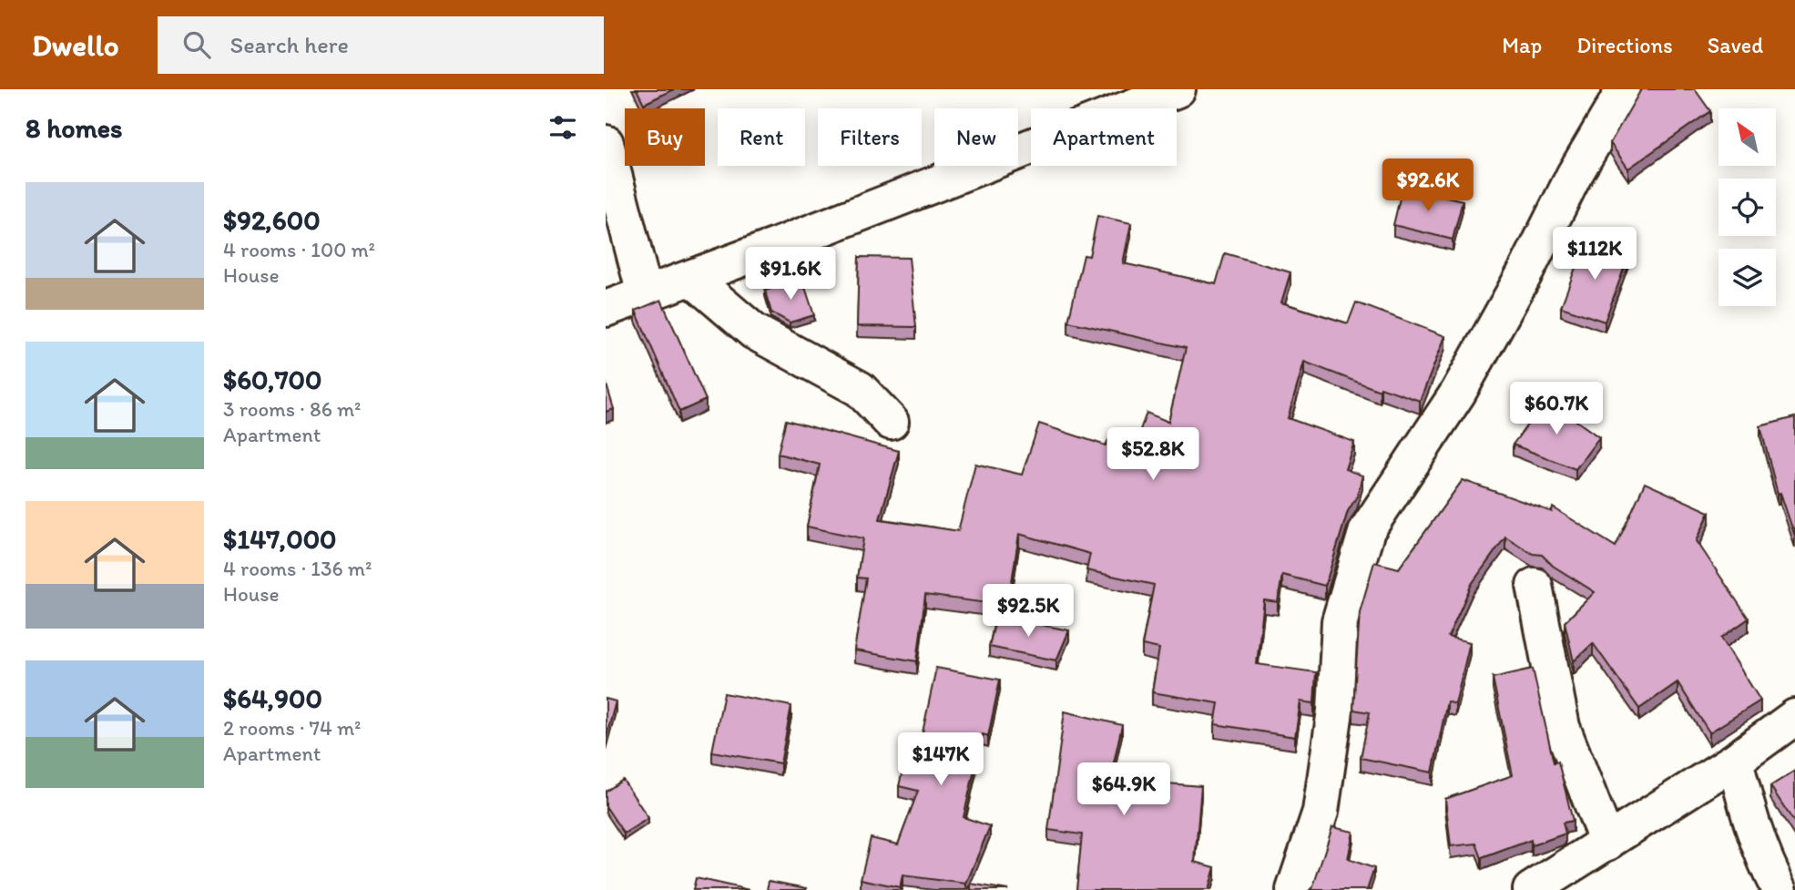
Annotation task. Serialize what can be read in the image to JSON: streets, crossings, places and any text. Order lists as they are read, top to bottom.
{
  "north": "top left",
  "page": {
    "header": "Dwello",
    "search": "Search here",
    "nav": ["Map", "Directions", "Saved"],
    "heading": "8 homes",
    "chip": [
      "Buy",
      "Rent",
      "Filters",
      "New",
      "Apartment"
    ],
    "price": [
      "$92.6K",
      "$112K",
      "$91.6K",
      "$60.7K",
      "$52.8K",
      "$92.5K",
      "$147K",
      "$64.9K"
    ],
    "list": [
      {
        "name": "$92,600",
        "note": "4 rooms · 100 m² · House"
      },
      {
        "name": "$60,700",
        "note": "3 rooms · 86 m² · Apartment"
      },
      {
        "name": "$147,000",
        "note": "4 rooms · 136 m² · House"
      },
      {
        "name": "$64,900",
        "note": "2 rooms · 74 m² · Apartment"
      }
    ]
  }
}
